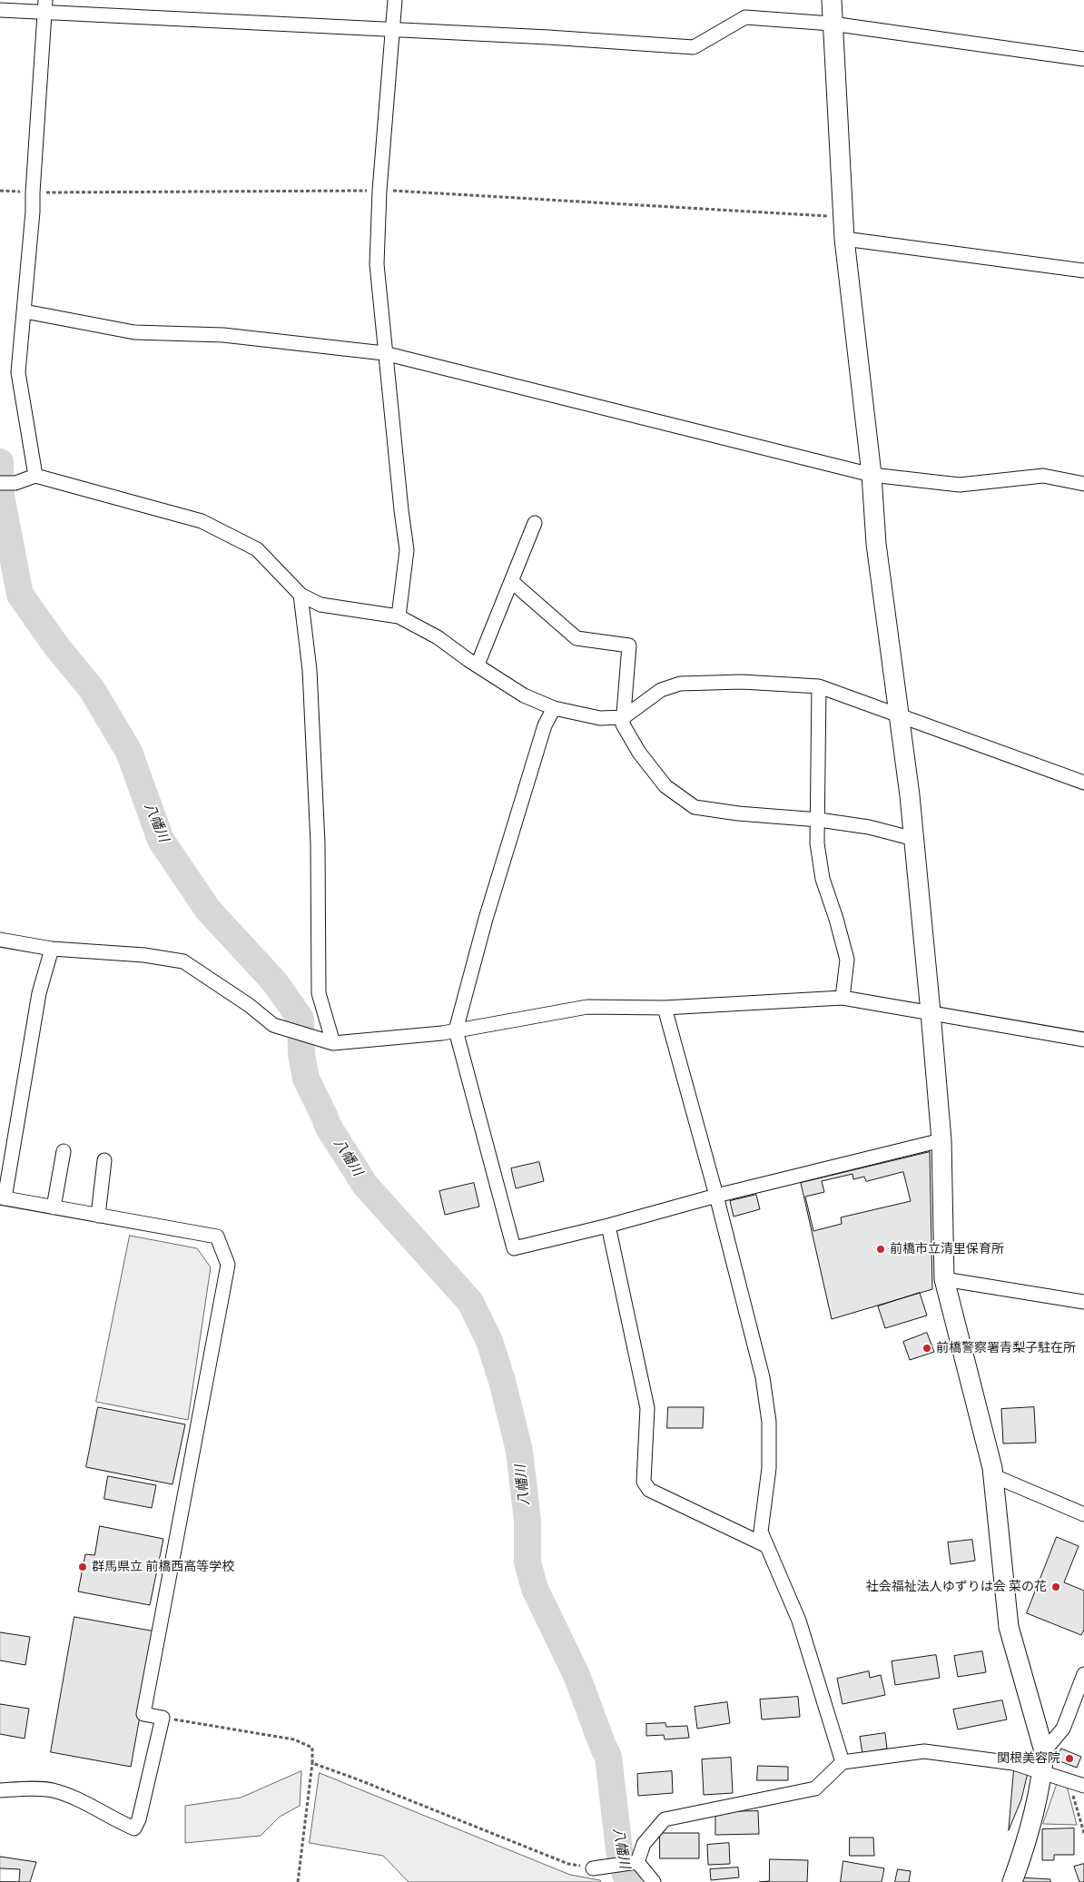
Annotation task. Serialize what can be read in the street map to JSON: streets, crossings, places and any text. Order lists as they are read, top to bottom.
{
  "water": ["八幡川"],
  "places": [
    "前橋市立清里保育所",
    "前橋警察署青梨子駐在所",
    "群馬県立 前橋西高等学校",
    "社会福祉法人ゆずりは会 菜の花",
    "関根美容院"
  ]
}
